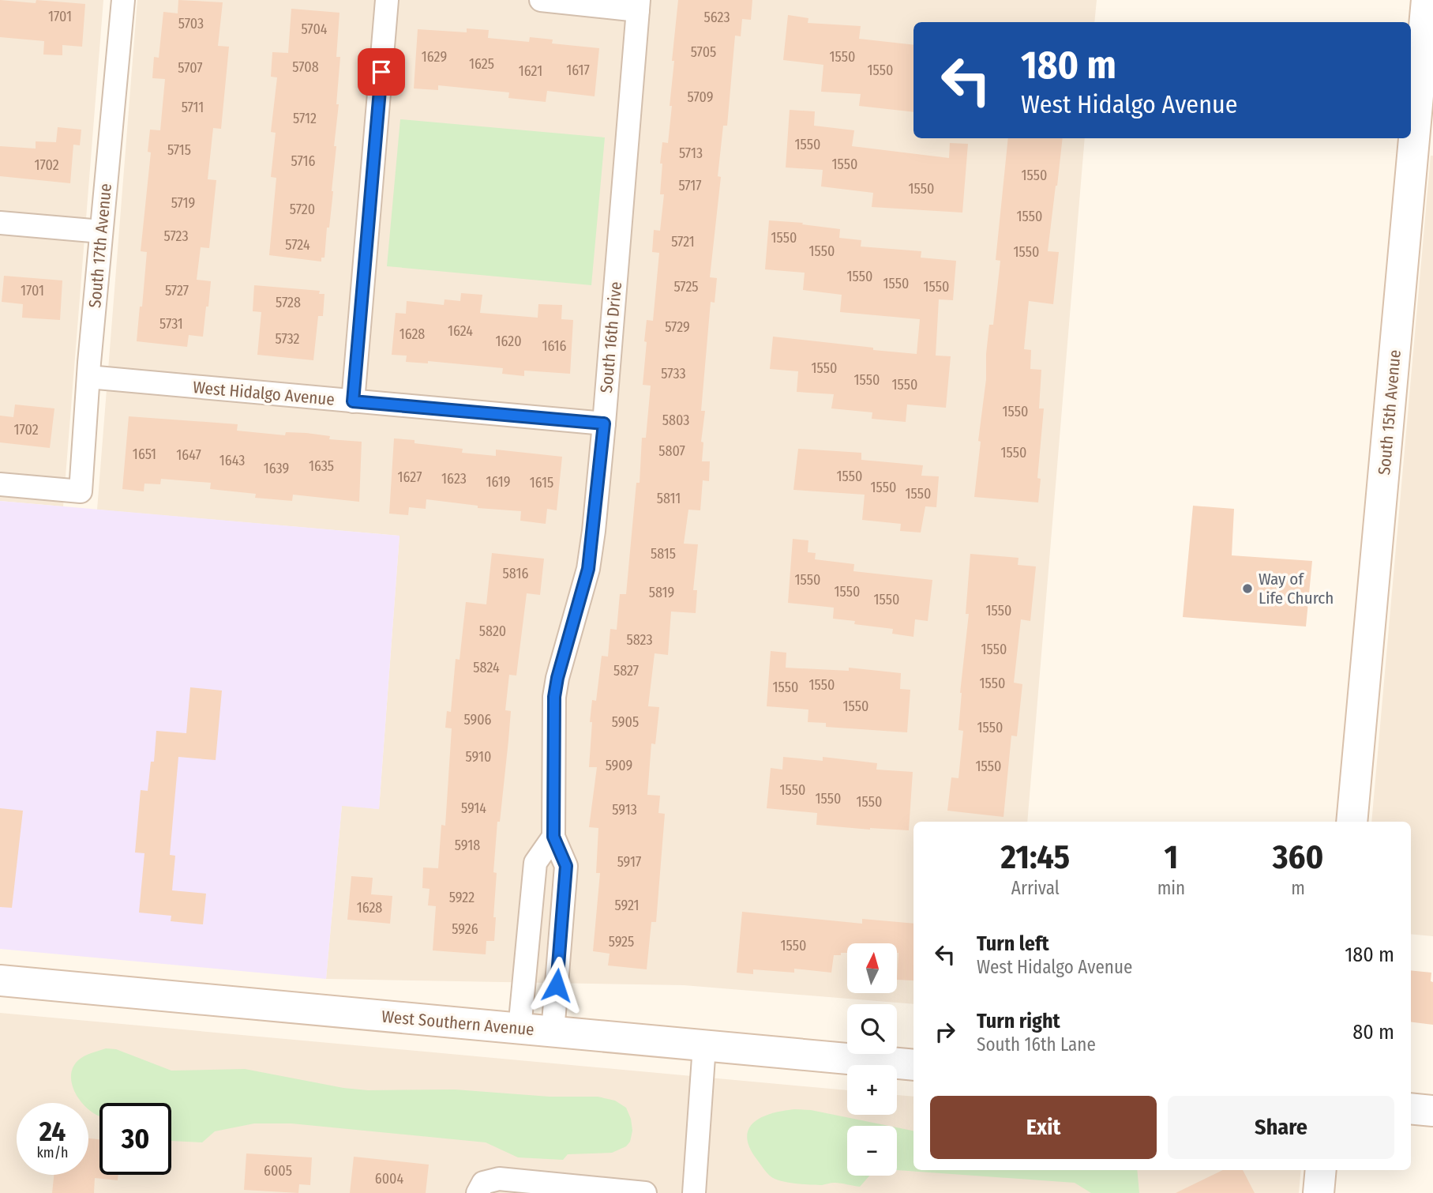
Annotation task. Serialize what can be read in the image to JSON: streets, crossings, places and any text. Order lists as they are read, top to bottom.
{
  "streets": {
    "main road": ["South 15th Avenue", "West Southern Avenue"],
    "street": ["South 17th Avenue", "South 16th Drive", "West Hidalgo Avenue"]
  },
  "crossings": [
    ["South 17th Avenue", "West Hidalgo Avenue"],
    ["South 16th Drive", "West Hidalgo Avenue"],
    ["South 16th Drive", "West Southern Avenue"]
  ],
  "places": ["Way of Life Church"],
  "house_numbers": [
    "1701",
    "5623",
    "5703",
    "5704",
    "5705",
    "1629",
    "1550",
    "1625",
    "5708",
    "5707",
    "1617",
    "1550",
    "1621",
    "5709",
    "5711",
    "5712",
    "1550",
    "5715",
    "5713",
    "5716",
    "1550",
    "1702",
    "1550",
    "5717",
    "1550",
    "5719",
    "5720",
    "1550",
    "5723",
    "1550",
    "5721",
    "5724",
    "1550",
    "1550",
    "1550",
    "1550",
    "5725",
    "1550",
    "1701",
    "5727",
    "5728",
    "5731",
    "5729",
    "1624",
    "1628",
    "5732",
    "1620",
    "1616",
    "1550",
    "5733",
    "1550",
    "1550",
    "1550",
    "5803",
    "1702",
    "5807",
    "1550",
    "1651",
    "1647",
    "1643",
    "1635",
    "1639",
    "1550",
    "1627",
    "1623",
    "1619",
    "1615",
    "1550",
    "1550",
    "5811",
    "5815",
    "5816",
    "1550",
    "1550",
    "5819",
    "1550",
    "1550",
    "5820",
    "5823",
    "1550",
    "5824",
    "5827",
    "1550",
    "1550",
    "1550",
    "1550",
    "5906",
    "5905",
    "1550",
    "5910",
    "5909",
    "1550",
    "1550",
    "1550",
    "1550",
    "5914",
    "5913",
    "5918",
    "5917",
    "5922",
    "5921",
    "1628",
    "5926",
    "5925",
    "1550",
    "6005",
    "6004"
  ],
  "north": "top",
  "page": {
    "turn": ["180 m", "West Hidalgo Avenue"],
    "eta": [
      "21:45",
      "Arrival",
      "1",
      "min",
      "360",
      "m"
    ],
    "list": [
      {
        "name": "Turn left",
        "note": "West Hidalgo Avenue",
        "value": "180 m"
      },
      {
        "name": "Turn right",
        "note": "South 16th Lane",
        "value": "80 m"
      }
    ],
    "map_buttons": ["+", "−"],
    "buttons": ["Exit", "Share"],
    "speed": "24 km/h",
    "limit": "30"
  }
}
